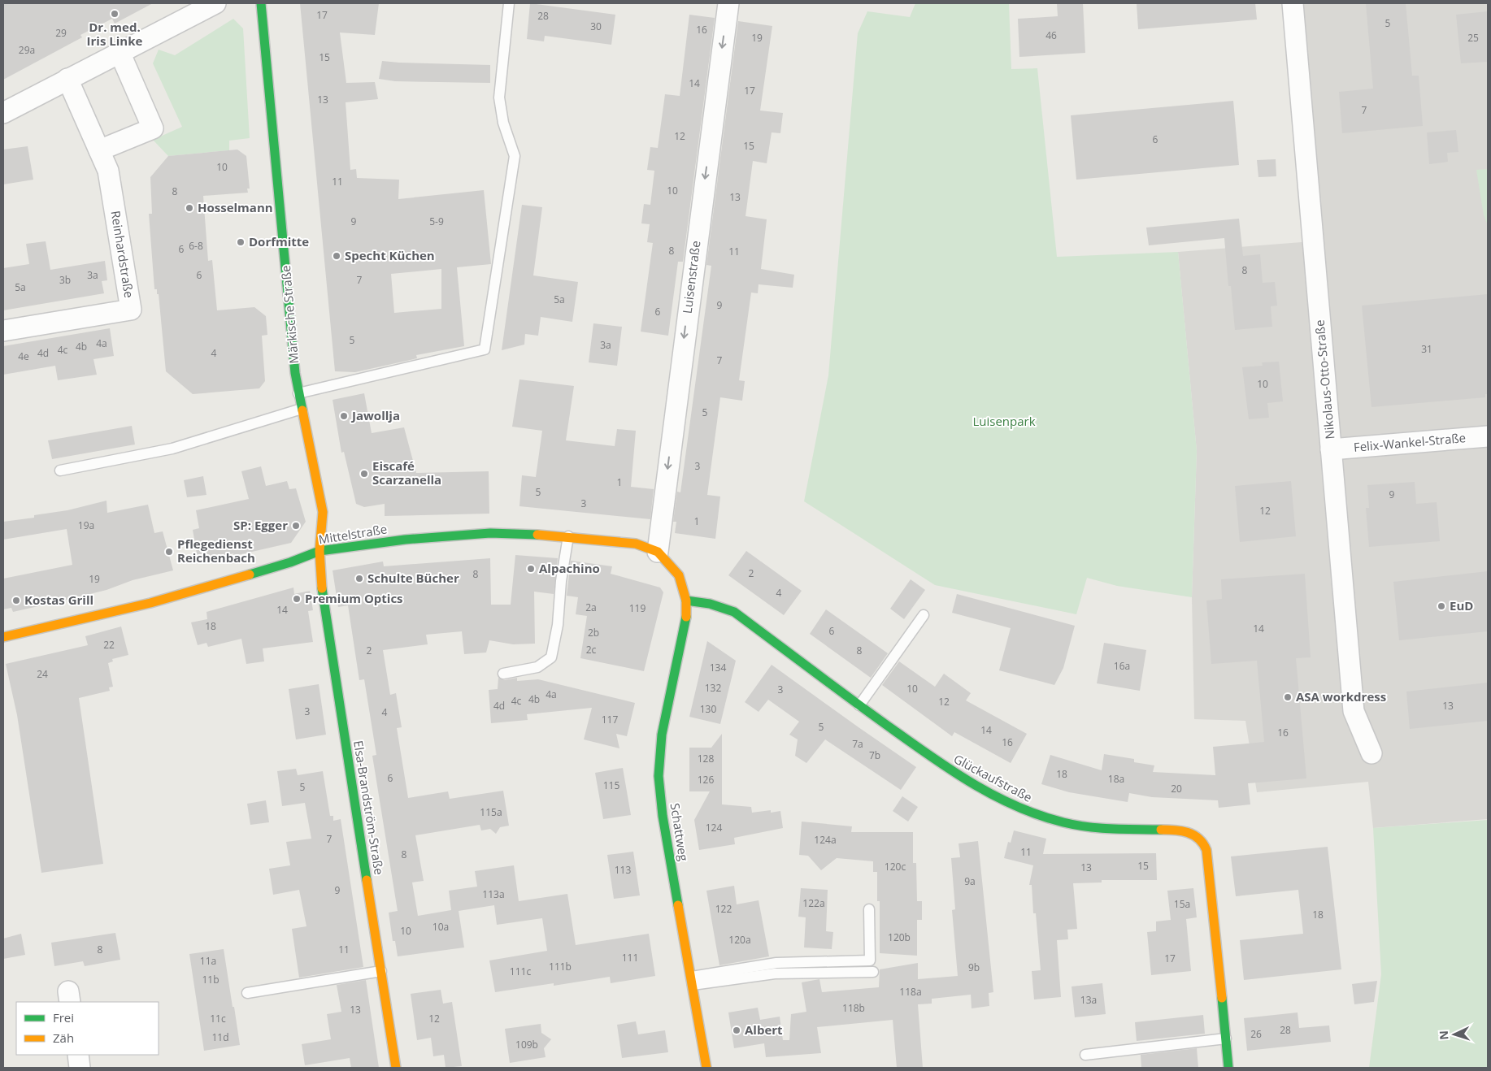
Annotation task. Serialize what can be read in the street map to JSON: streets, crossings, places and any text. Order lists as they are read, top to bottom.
{
  "streets": {
    "street": [
      "Reinhardstraße",
      "Luisenstraße",
      "Märkische Straße",
      "Nikolaus-Otto-Straße",
      "Felix-Wankel-Straße",
      "Mittelstraße",
      "Glückaufstraße",
      "Elsa-Brandström-Straße",
      "Schattweg"
    ]
  },
  "crossings": [
    ["Luisenstraße", "Mittelstraße"],
    ["Märkische Straße", "Mittelstraße"],
    ["Märkische Straße", "Elsa-Brandström-Straße"],
    ["Nikolaus-Otto-Straße", "Felix-Wankel-Straße"],
    ["Mittelstraße", "Glückaufstraße"],
    ["Mittelstraße", "Elsa-Brandström-Straße"],
    ["Mittelstraße", "Schattweg"],
    ["Glückaufstraße", "Schattweg"]
  ],
  "one_way": ["Luisenstraße"],
  "parks": ["Luisenpark"],
  "places": [
    "Dr. med. Iris Linke",
    "Hosselmann",
    "Dorfmitte",
    "Specht Küchen",
    "Jawollja",
    "Eiscafé Scarzanella",
    "SP: Egger",
    "Pflegedienst Reichenbach",
    "Alpachino",
    "Schulte Bücher",
    "Premium Optics",
    "Kostas Grill",
    "EuD",
    "ASA workdress",
    "Albert"
  ],
  "house_numbers": [
    "17",
    "28",
    "5",
    "30",
    "16",
    "29",
    "46",
    "19",
    "25",
    "29a",
    "15",
    "14",
    "17",
    "13",
    "7",
    "12",
    "6",
    "15",
    "10",
    "11",
    "10",
    "8",
    "13",
    "9",
    "5-9",
    "6-8",
    "6",
    "8",
    "11",
    "8",
    "3a",
    "6",
    "3b",
    "7",
    "5a",
    "5a",
    "9",
    "6",
    "5",
    "4a",
    "3a",
    "4b",
    "31",
    "4c",
    "4d",
    "4",
    "4e",
    "7",
    "10",
    "5",
    "3",
    "1",
    "5",
    "9",
    "3",
    "12",
    "1",
    "19a",
    "2",
    "8",
    "19",
    "4",
    "2a",
    "119",
    "14",
    "18",
    "14",
    "6",
    "2b",
    "22",
    "2c",
    "2",
    "8",
    "16a",
    "134",
    "24",
    "132",
    "10",
    "3",
    "4a",
    "4b",
    "4c",
    "12",
    "4d",
    "13",
    "130",
    "3",
    "4",
    "117",
    "5",
    "14",
    "16",
    "16",
    "7a",
    "7b",
    "128",
    "18",
    "6",
    "18a",
    "126",
    "115",
    "5",
    "20",
    "115a",
    "124",
    "7",
    "124a",
    "11",
    "8",
    "15",
    "120c",
    "13",
    "113",
    "9a",
    "9",
    "113a",
    "122a",
    "15a",
    "122",
    "18",
    "10a",
    "10",
    "120b",
    "120a",
    "8",
    "11",
    "111",
    "17",
    "11a",
    "111b",
    "9b",
    "111c",
    "11b",
    "118a",
    "13a",
    "118b",
    "13",
    "11c",
    "12",
    "28",
    "26",
    "11d",
    "109b"
  ],
  "legend": ["Frei", "Zäh"],
  "north": "left"
}
